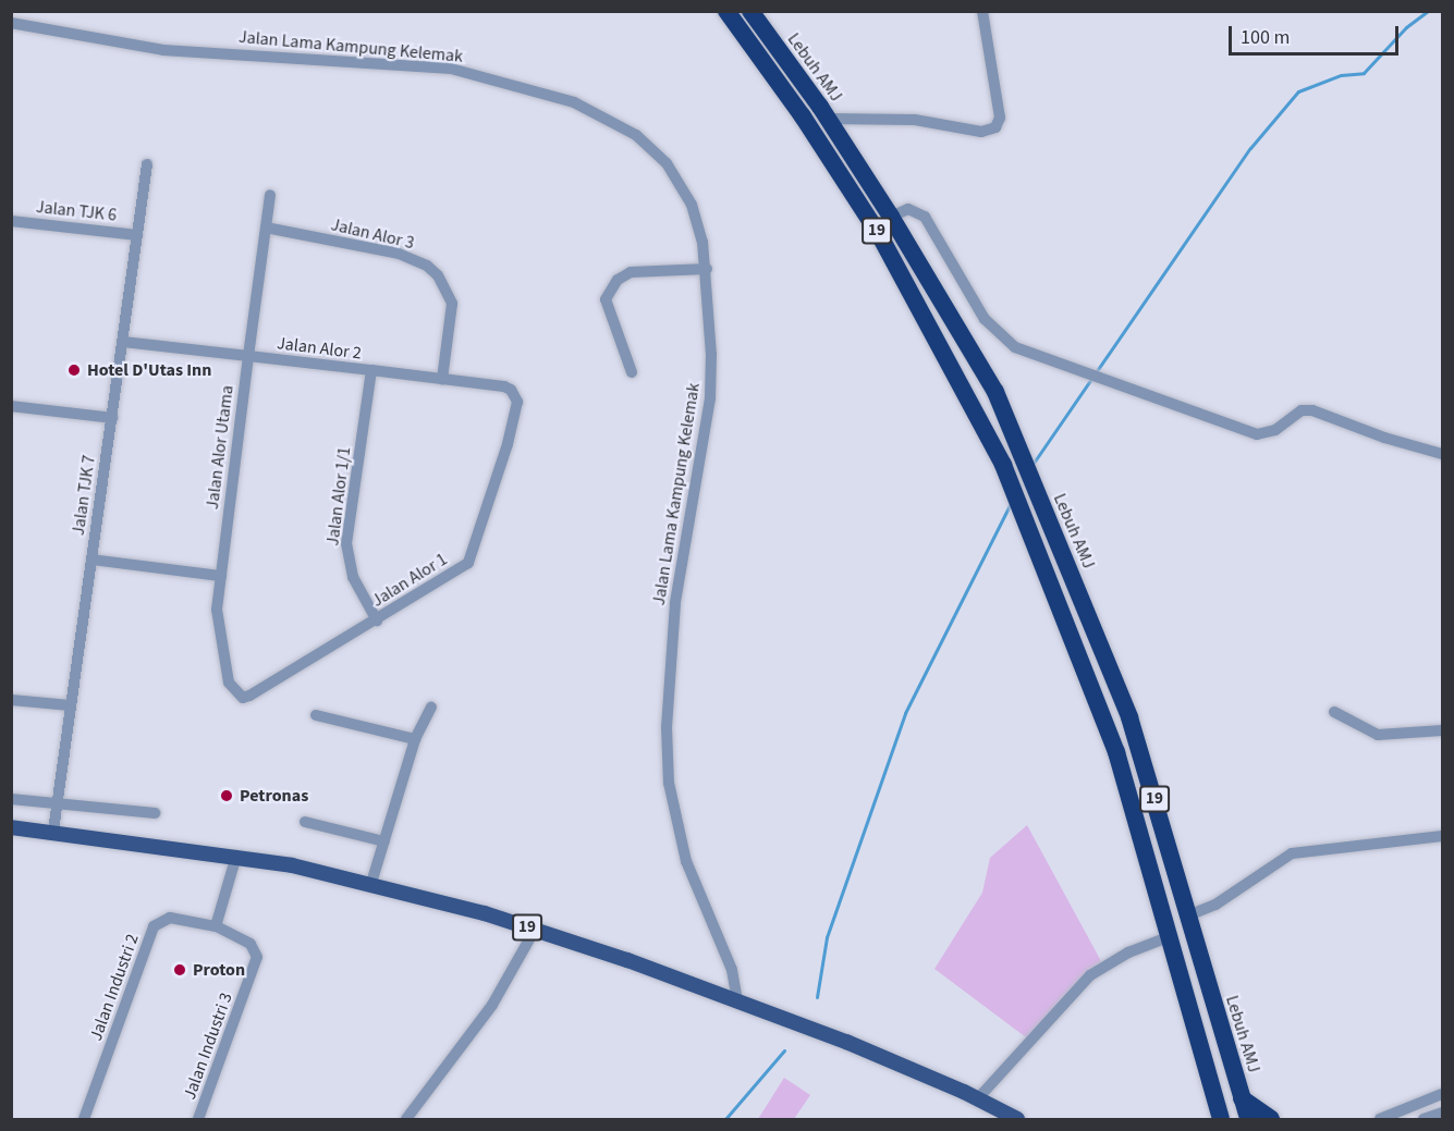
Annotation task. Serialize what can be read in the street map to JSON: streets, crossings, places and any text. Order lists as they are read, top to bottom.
{
  "streets": {
    "highway": ["Lebuh AMJ", "19"],
    "street": [
      "Jalan Lama Kampung Kelemak",
      "Jalan TJK 6",
      "Jalan Alor 3",
      "Jalan Alor 2",
      "Jalan Alor Utama",
      "Jalan TJK 7",
      "Jalan Alor 1/1",
      "Jalan Alor 1",
      "Jalan Industri 2",
      "Jalan Industri 3"
    ]
  },
  "crossings": [
    ["Jalan Lama Kampung Kelemak", "19"],
    ["Jalan TJK 6", "Jalan TJK 7"],
    ["19", "Jalan TJK 7"],
    ["Jalan Alor 3", "Jalan Alor 2"],
    ["Jalan Alor 3", "Jalan Alor Utama"],
    ["Jalan Alor 2", "Jalan Alor Utama"],
    ["Jalan Alor 2", "Jalan TJK 7"],
    ["Jalan Alor 2", "Jalan Alor 1/1"],
    ["Jalan Alor 2", "Jalan Alor 1"],
    ["Jalan Alor Utama", "Jalan Alor 1"],
    ["Jalan Alor 1/1", "Jalan Alor 1"],
    ["Jalan Industri 2", "Jalan Industri 3"]
  ],
  "places": ["Hotel D'Utas Inn", "Petronas", "Proton"],
  "scale_bar": "100 m"
}
